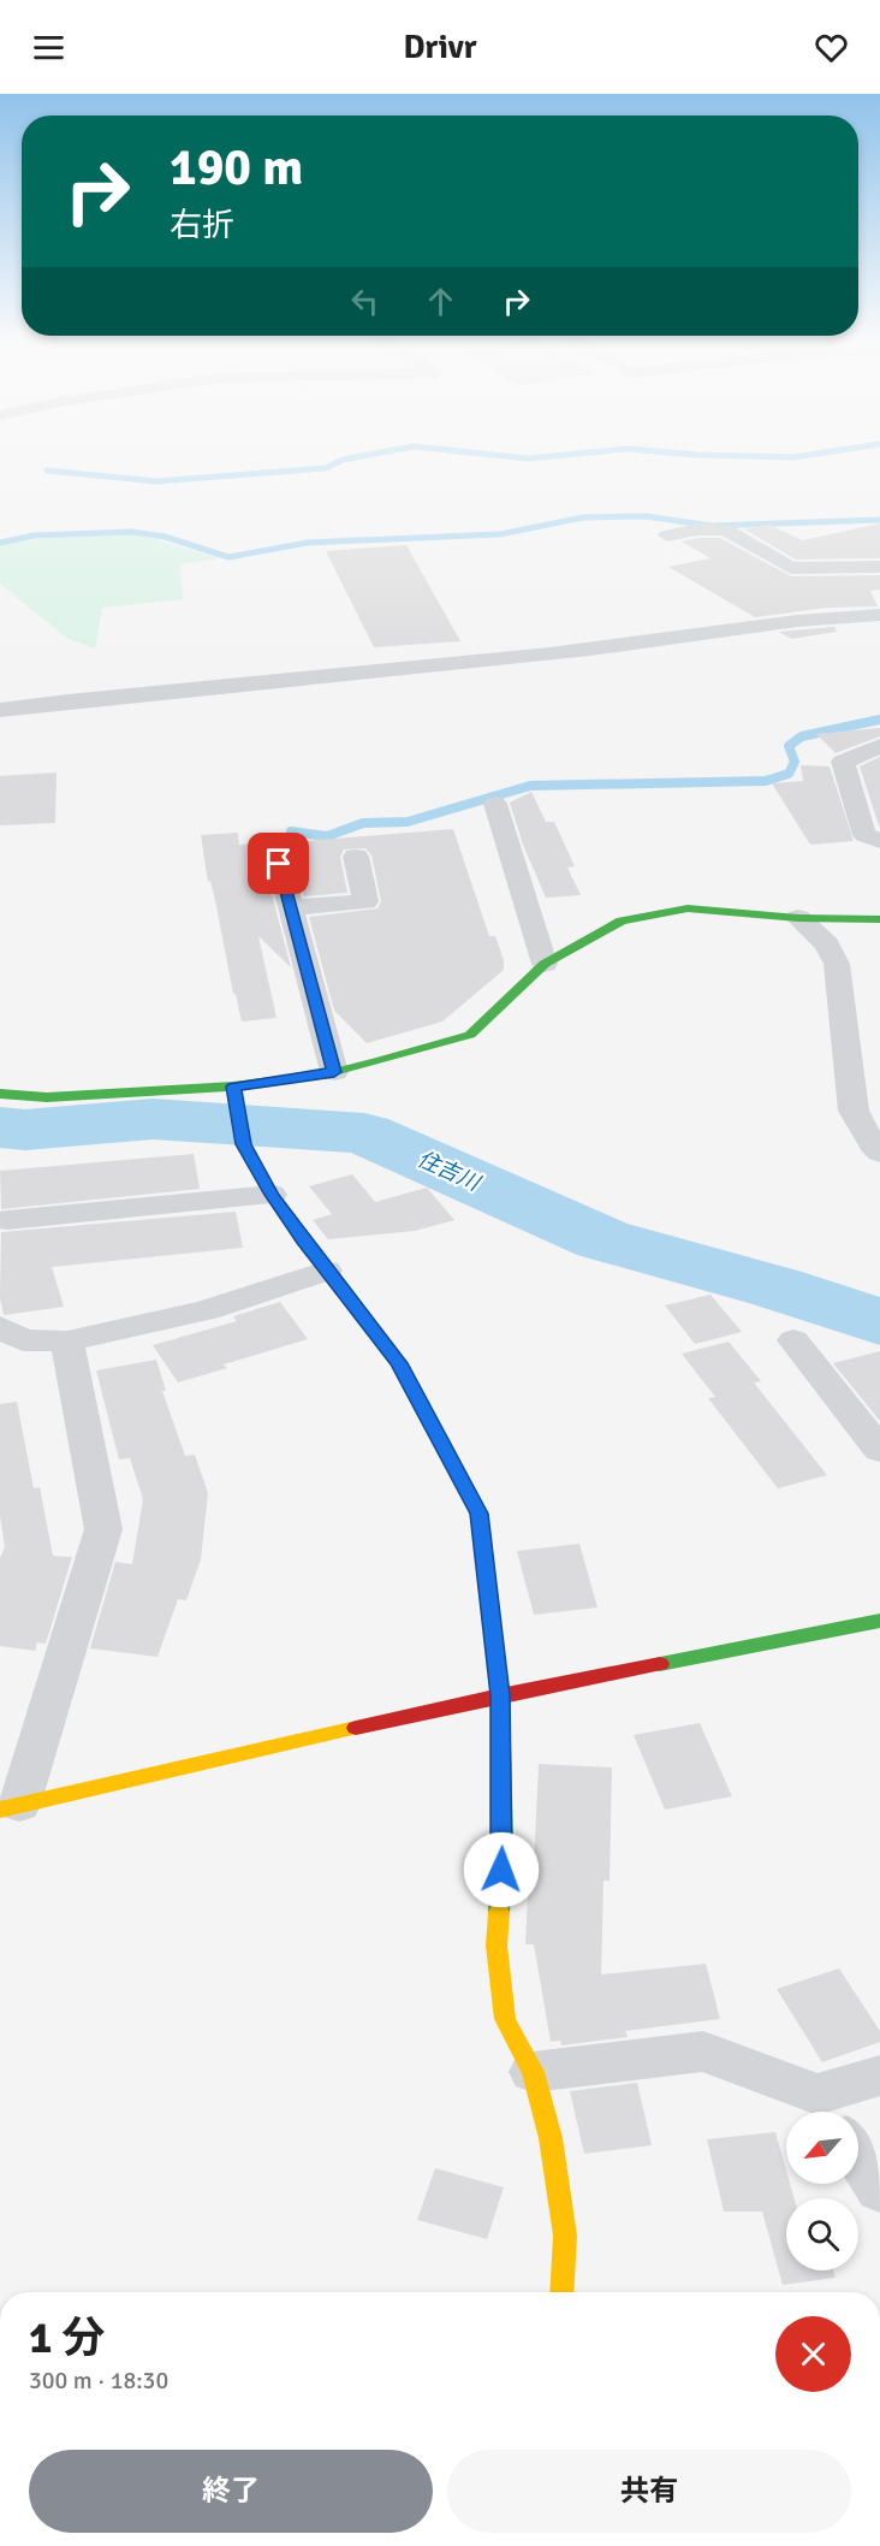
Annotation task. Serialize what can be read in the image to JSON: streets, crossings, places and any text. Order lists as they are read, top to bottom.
{
  "water": ["住吉川"],
  "north": "bottom left",
  "page": {
    "header": "Drivr",
    "turn": ["190 m", "右折"],
    "heading": ["1 分", "300 m · 18:30"],
    "buttons": ["終了", "共有"]
  }
}
